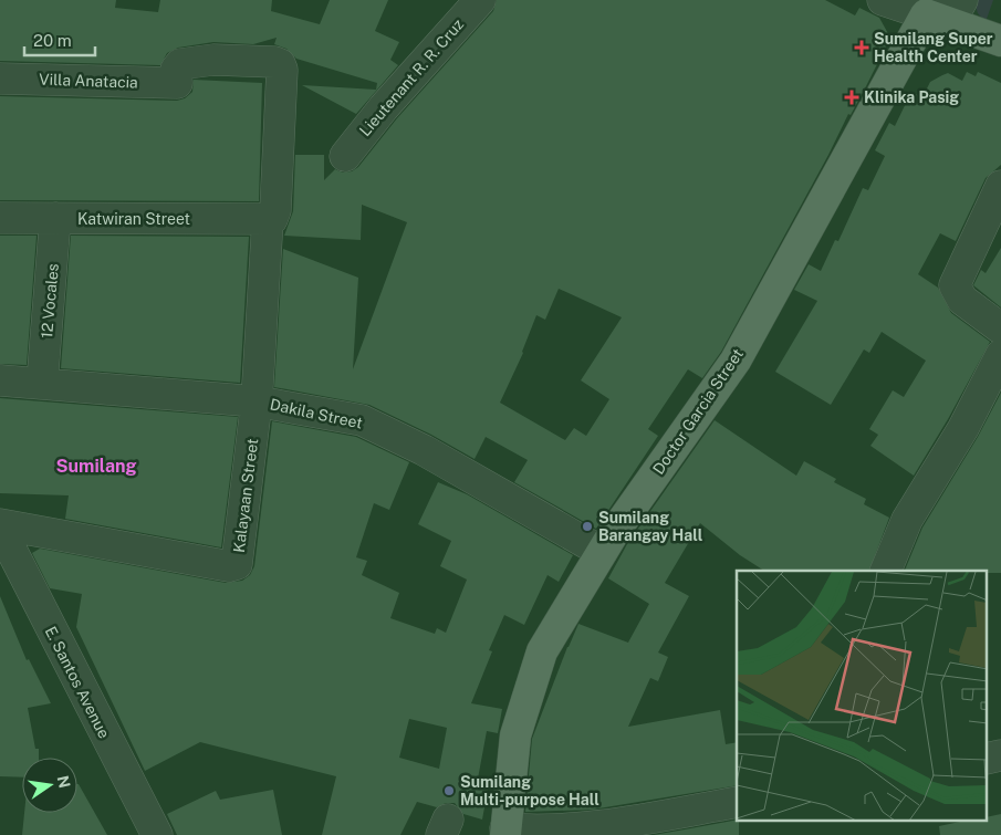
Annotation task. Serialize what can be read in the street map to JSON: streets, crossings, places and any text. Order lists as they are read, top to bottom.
{
  "streets": {
    "main road": ["Doctor Garcia Street"],
    "street": [
      "Lieutenant R. R. Cruz",
      "Villa Anatacia",
      "Katwiran Street",
      "12 Vocales",
      "Dakila Street",
      "Kalayaan Street",
      "E. Santos Avenue"
    ]
  },
  "crossings": [
    ["Villa Anatacia", "Kalayaan Street"],
    ["Katwiran Street", "12 Vocales"],
    ["Katwiran Street", "Kalayaan Street"],
    ["12 Vocales", "Dakila Street"],
    ["Doctor Garcia Street", "Dakila Street"],
    ["Dakila Street", "Kalayaan Street"],
    ["Kalayaan Street", "E. Santos Avenue"]
  ],
  "districts": ["Sumilang"],
  "places": {
    "health": ["Sumilang Super Health Center", "Klinika Pasig"],
    "other": ["Sumilang Barangay Hall", "Sumilang Multi-purpose Hall"]
  },
  "scale_bar": "20 m",
  "north": "right"
}
